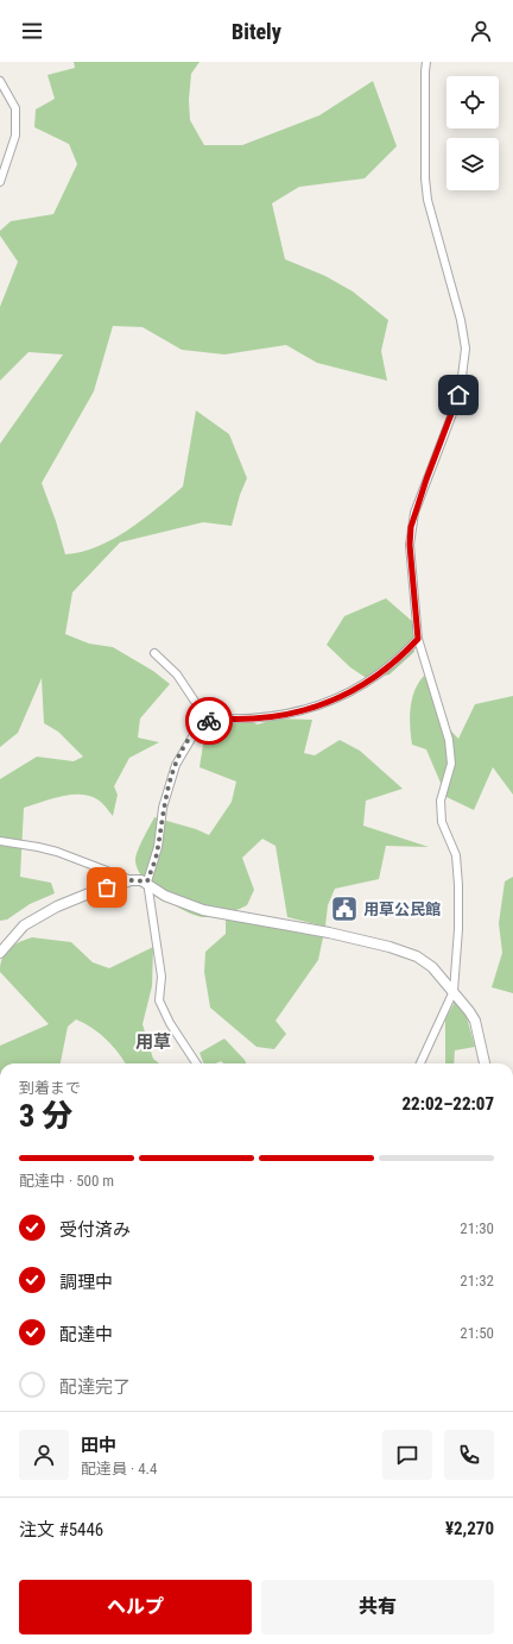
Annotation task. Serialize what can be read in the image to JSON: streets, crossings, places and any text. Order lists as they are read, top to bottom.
{
  "districts": ["用草"],
  "places": {
    "public building": ["用草公民館"]
  },
  "page": {
    "header": "Bitely",
    "heading": ["3 分", "到着まで", "22:02–22:07"],
    "panel": [
      "田中",
      "配達員 · 4.4",
      "注文 #5446",
      "¥2,270"
    ],
    "bar": "配達中 · 500 m",
    "list": [
      ["受付済み", "21:30"],
      ["調理中", "21:32"],
      ["配達中", "21:50"],
      "配達完了"
    ],
    "buttons": ["ヘルプ", "共有"]
  }
}
